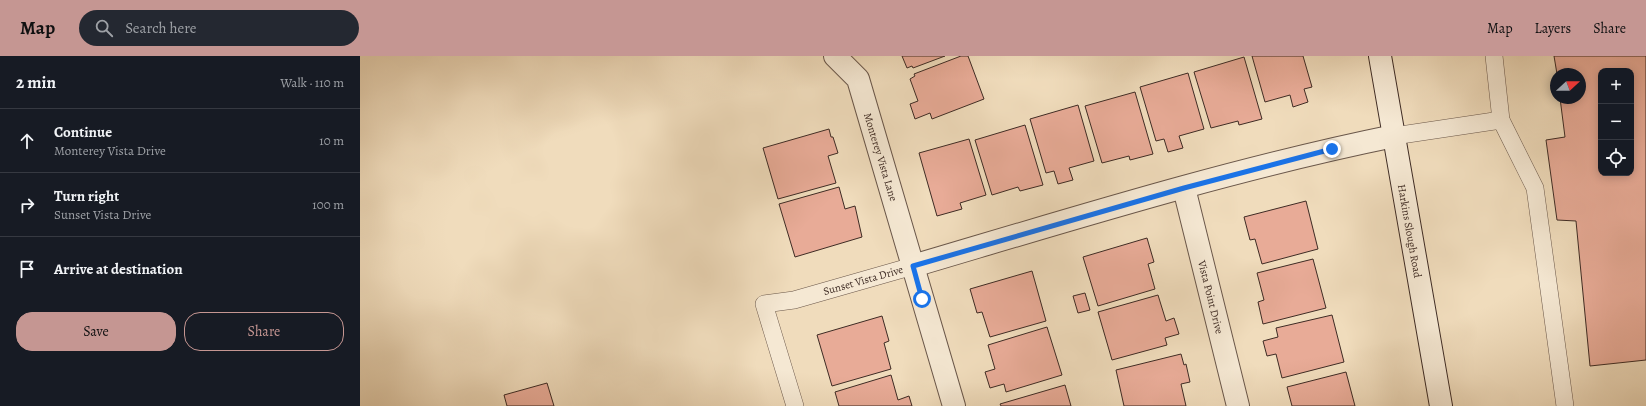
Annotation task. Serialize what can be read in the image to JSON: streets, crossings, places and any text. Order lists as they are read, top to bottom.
{
  "streets": {
    "street": [
      "Monterey Vista Lane",
      "Harkins Slough Road",
      "Sunset Vista Drive",
      "Vista Point Drive"
    ]
  },
  "crossings": [
    ["Monterey Vista Lane", "Sunset Vista Drive"],
    ["Harkins Slough Road", "Sunset Vista Drive"],
    ["Sunset Vista Drive", "Vista Point Drive"]
  ],
  "north": "right",
  "page": {
    "header": "Map",
    "search": "Search here",
    "nav": ["Map", "Layers", "Share"],
    "heading": ["2 min", "Walk · 110 m"],
    "map_buttons": ["+", "−"],
    "list": [
      ["Continue", "Monterey Vista Drive", "10 m"],
      ["Turn right", "Sunset Vista Drive", "100 m"],
      "Arrive at destination"
    ],
    "buttons": ["Save", "Share"]
  }
}
